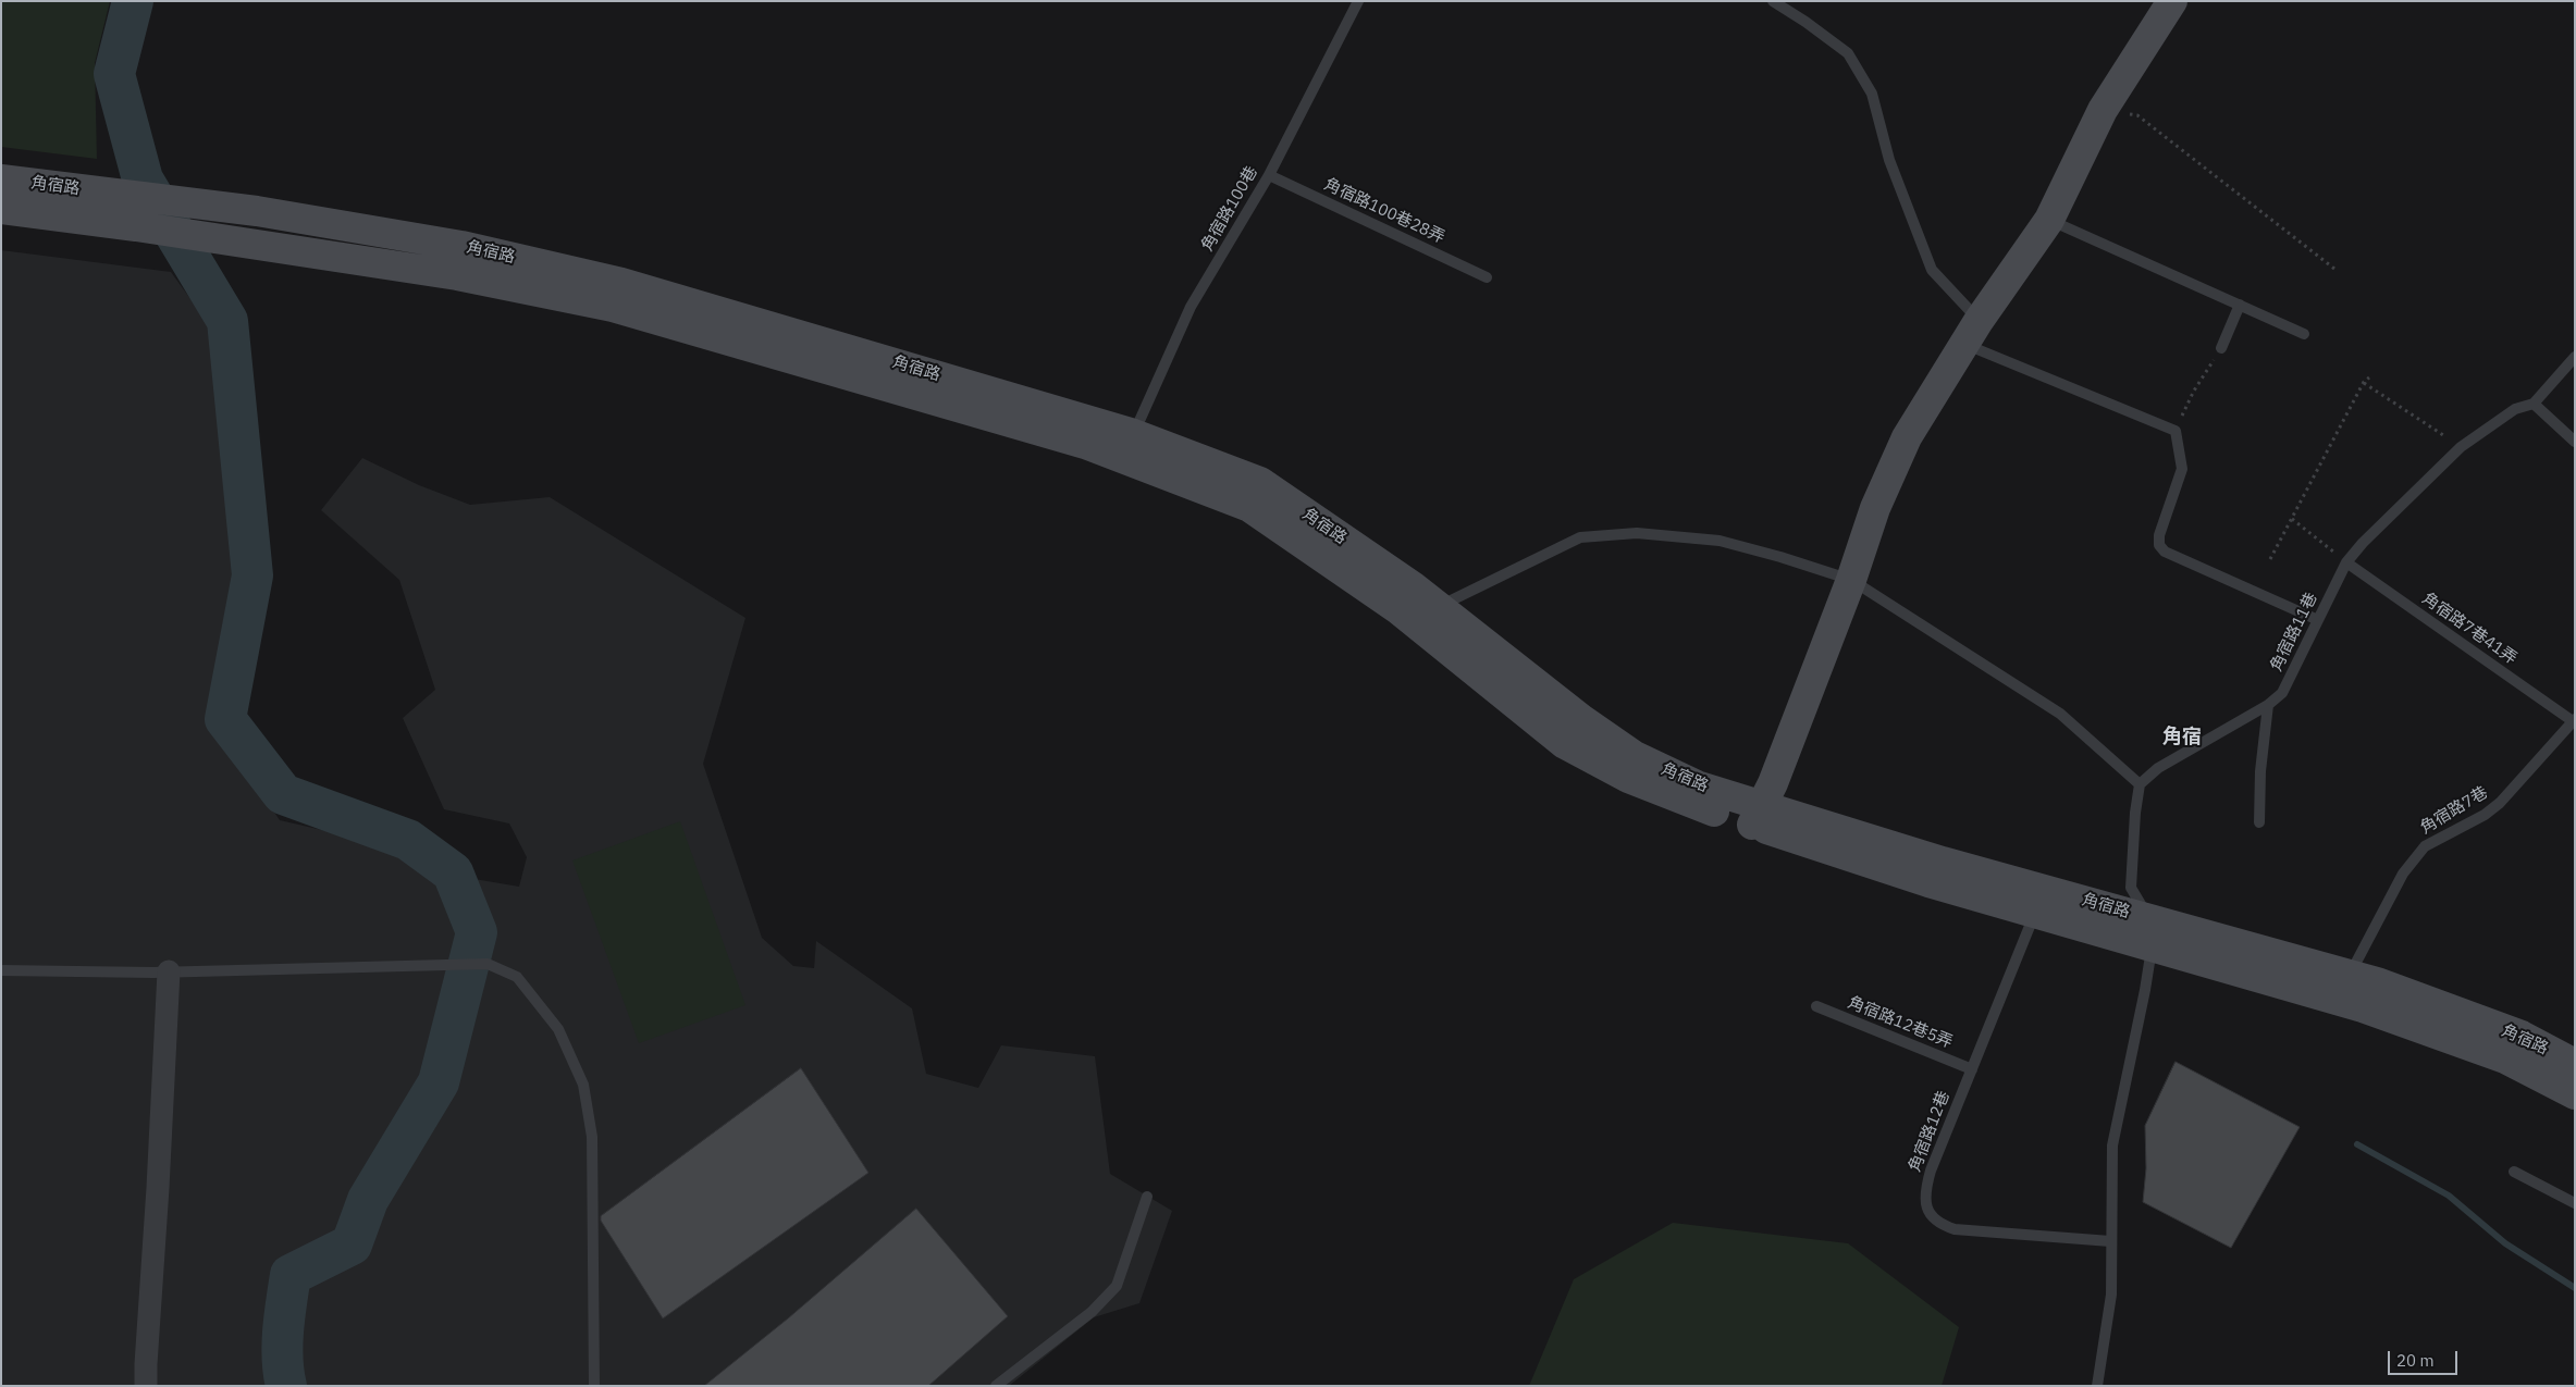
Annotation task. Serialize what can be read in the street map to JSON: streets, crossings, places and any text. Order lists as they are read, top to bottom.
{
  "streets": {
    "main road": ["角宿路"],
    "lane": [
      "角宿路100巷",
      "角宿路100巷28弄",
      "角宿路7巷41弄",
      "角宿路11巷",
      "角宿路7巷",
      "角宿路12巷5弄",
      "角宿路12巷"
    ]
  },
  "crossings": [
    ["角宿路", "角宿路100巷"],
    ["角宿路", "角宿路7巷"],
    ["角宿路", "角宿路12巷"],
    ["角宿路100巷", "角宿路100巷28弄"],
    ["角宿路7巷41弄", "角宿路11巷"],
    ["角宿路7巷41弄", "角宿路7巷"],
    ["角宿路12巷5弄", "角宿路12巷"]
  ],
  "districts": ["角宿"],
  "scale_bar": "20 m"
}
